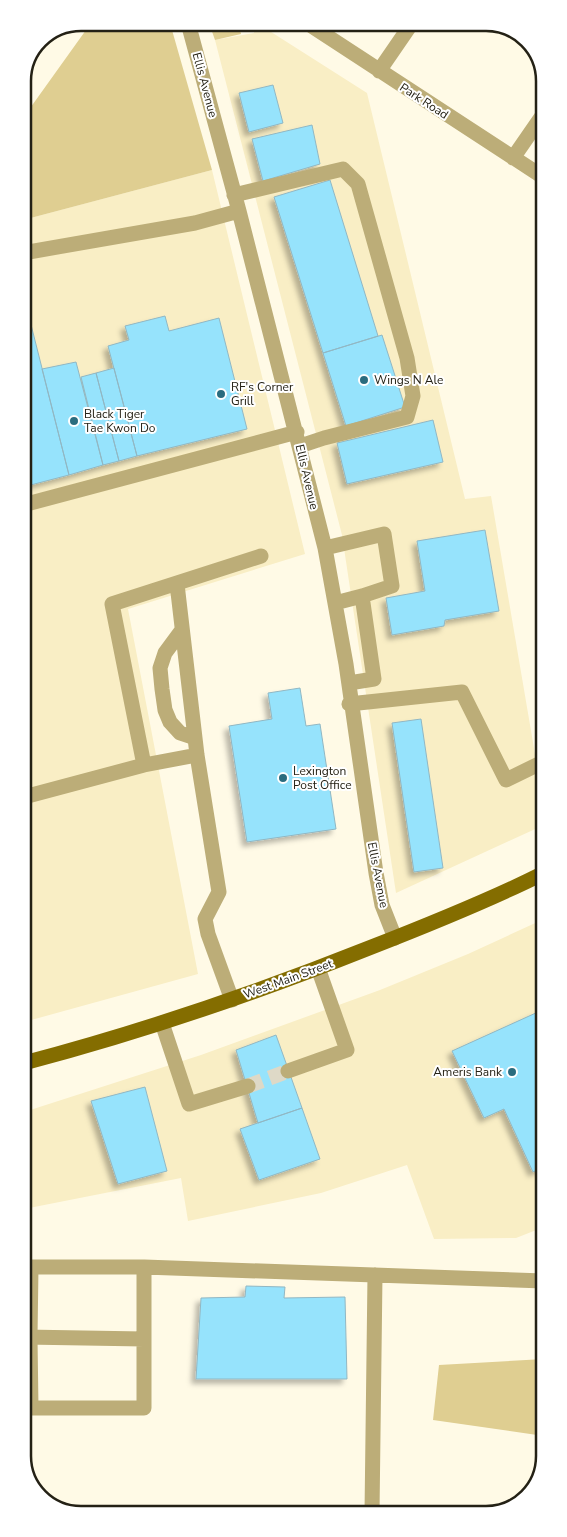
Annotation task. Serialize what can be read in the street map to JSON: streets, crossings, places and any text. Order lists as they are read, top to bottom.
{
  "streets": {
    "main road": ["West Main Street"],
    "street": ["Ellis Avenue", "Park Road"]
  },
  "crossings": [
    ["Ellis Avenue", "West Main Street"]
  ],
  "places": [
    "Wings N Ale",
    "RF's Corner Grill",
    "Black Tiger Tae Kwon Do",
    "Lexington Post Office",
    "Ameris Bank"
  ]
}
